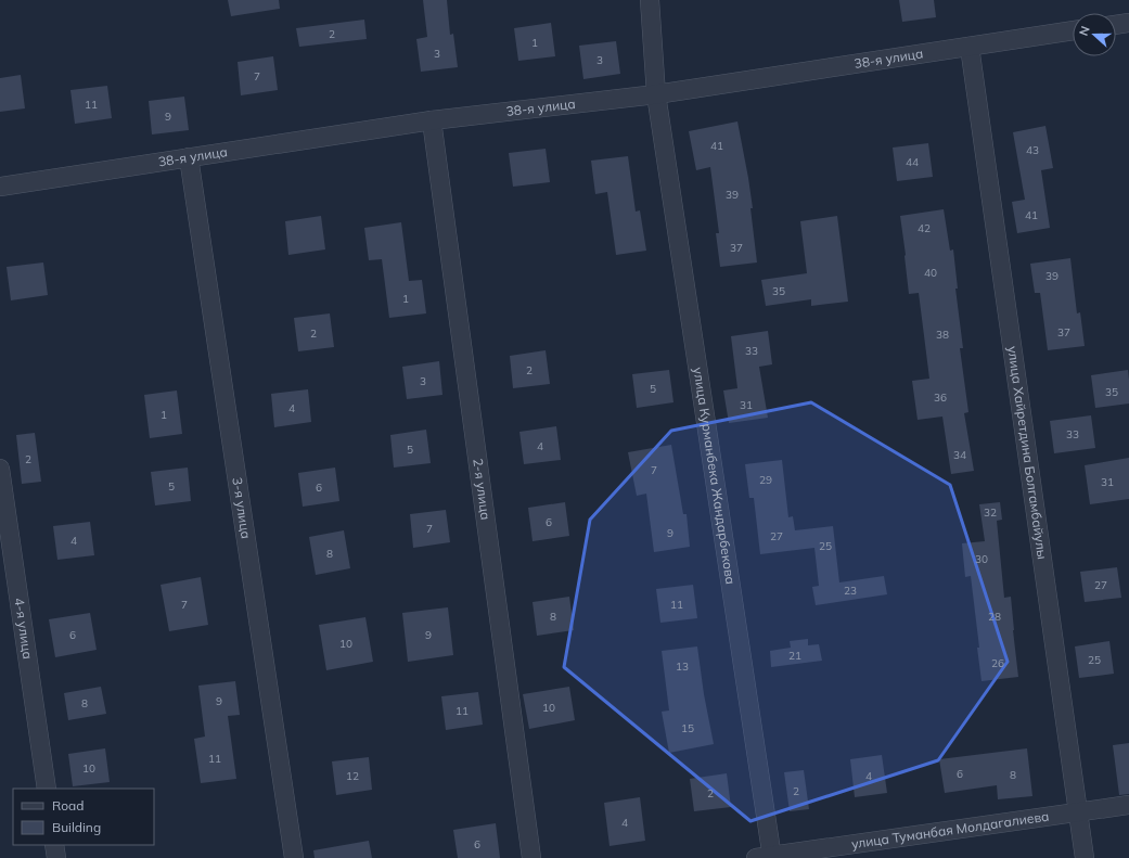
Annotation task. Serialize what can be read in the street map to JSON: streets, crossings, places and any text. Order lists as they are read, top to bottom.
{
  "streets": {
    "street": [
      "38-я улица",
      "улица Хайретдина Болгамбайулы",
      "улица Курманбека Жандарбекова",
      "2-я улица",
      "3-я улица",
      "4-я улица",
      "улица Туманбая Молдагалиева"
    ]
  },
  "crossings": [
    ["38-я улица", "улица Хайретдина Болгамбайулы"],
    ["38-я улица", "улица Курманбека Жандарбекова"],
    ["38-я улица", "2-я улица"],
    ["38-я улица", "3-я улица"],
    ["улица Хайретдина Болгамбайулы", "улица Туманбая Молдагалиева"],
    ["улица Курманбека Жандарбекова", "улица Туманбая Молдагалиева"]
  ],
  "house_numbers": [
    "2",
    "1",
    "3",
    "3",
    "7",
    "11",
    "9",
    "41",
    "43",
    "44",
    "39",
    "41",
    "42",
    "37",
    "40",
    "39",
    "35",
    "1",
    "37",
    "2",
    "38",
    "33",
    "2",
    "3",
    "5",
    "35",
    "36",
    "31",
    "4",
    "1",
    "33",
    "4",
    "5",
    "34",
    "2",
    "7",
    "29",
    "31",
    "5",
    "6",
    "32",
    "6",
    "7",
    "9",
    "27",
    "4",
    "25",
    "8",
    "30",
    "27",
    "23",
    "7",
    "11",
    "8",
    "28",
    "6",
    "9",
    "10",
    "21",
    "25",
    "26",
    "13",
    "9",
    "8",
    "10",
    "11",
    "15",
    "11",
    "10",
    "6",
    "8",
    "12",
    "4",
    "2",
    "2",
    "4",
    "6"
  ],
  "legend": ["Road", "Building"],
  "north": "left"
}
